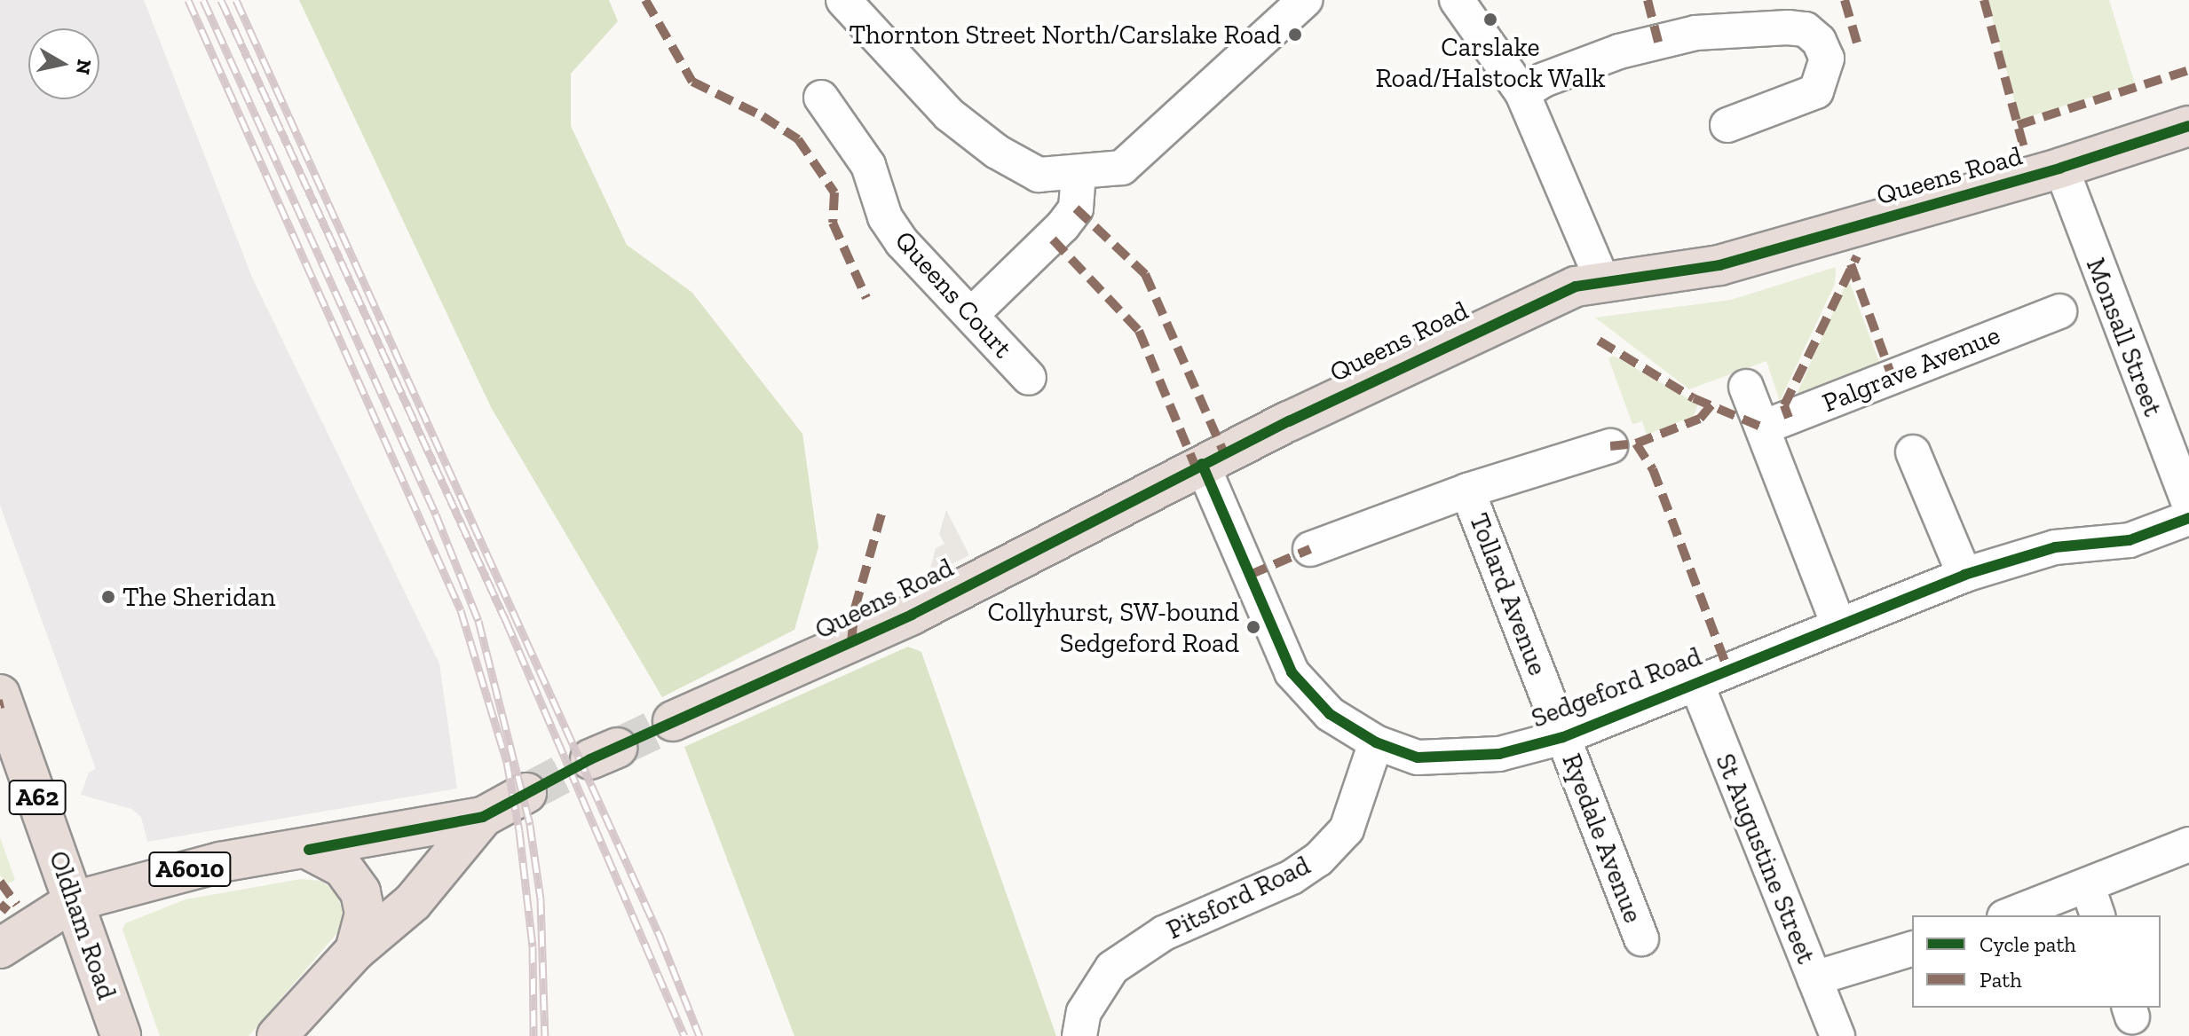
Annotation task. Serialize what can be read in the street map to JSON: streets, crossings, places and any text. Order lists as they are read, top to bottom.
{
  "streets": {
    "highway": [
      "Queens Road",
      "A62",
      "A6010",
      "Oldham Road"
    ],
    "street": [
      "Queens Court",
      "Monsall Street",
      "Palgrave Avenue",
      "Tollard Avenue",
      "Sedgeford Road",
      "Ryedale Avenue",
      "St Augustine Street",
      "Pitsford Road"
    ]
  },
  "crossings": [
    ["Queens Road", "Monsall Street"],
    ["Queens Road", "Sedgeford Road"],
    ["Tollard Avenue", "Sedgeford Road"],
    ["Tollard Avenue", "Ryedale Avenue"],
    ["Sedgeford Road", "Ryedale Avenue"],
    ["Sedgeford Road", "St Augustine Street"],
    ["Sedgeford Road", "Pitsford Road"],
    ["A6010", "Oldham Road"]
  ],
  "places": [
    "Carslake Road/Halstock Walk",
    "Thornton Street North/Carslake Road",
    "The Sheridan",
    "Collyhurst, SW-bound Sedgeford Road"
  ],
  "legend": ["Cycle path", "Path"],
  "north": "right"
}
